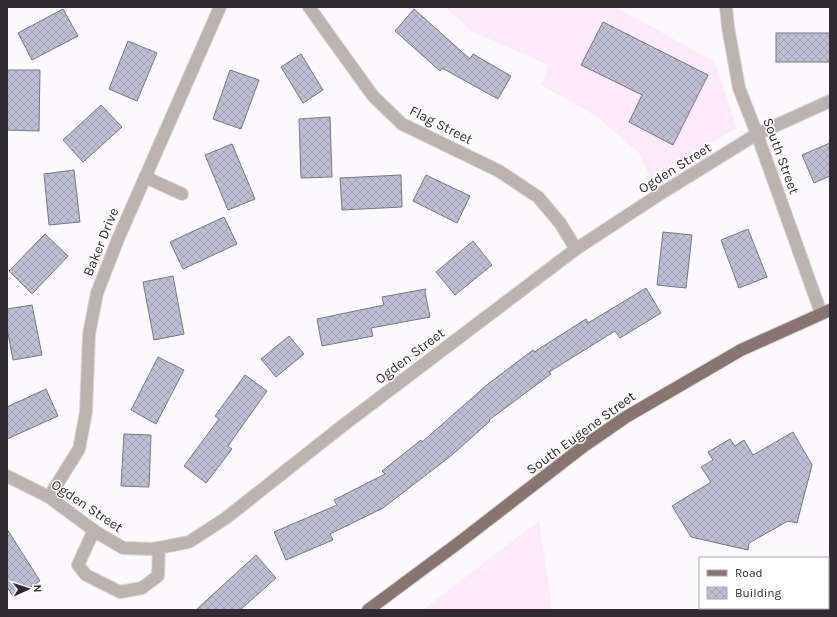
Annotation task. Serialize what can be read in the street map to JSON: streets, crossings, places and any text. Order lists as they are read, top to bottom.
{
  "streets": {
    "main road": ["South Eugene Street"],
    "street": [
      "Flag Street",
      "South Street",
      "Ogden Street",
      "Baker Drive"
    ]
  },
  "crossings": [
    ["Flag Street", "Ogden Street"],
    ["South Street", "Ogden Street"],
    ["South Street", "South Eugene Street"],
    ["Ogden Street", "Baker Drive"]
  ],
  "legend": ["Road", "Building"],
  "north": "right"
}
